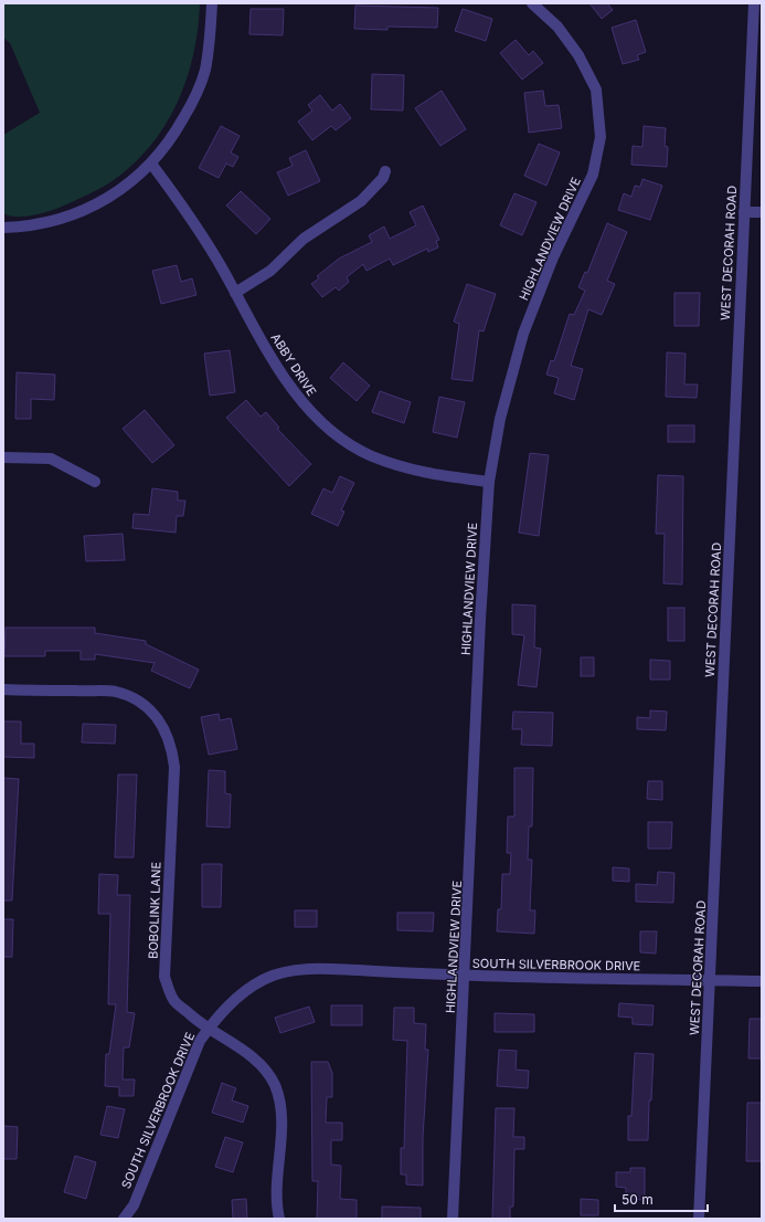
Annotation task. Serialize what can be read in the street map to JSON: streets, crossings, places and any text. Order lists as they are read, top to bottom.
{
  "streets": {
    "street": [
      "HIGHLANDVIEW DRIVE",
      "WEST DECORAH ROAD",
      "ABBY DRIVE",
      "BOBOLINK LANE",
      "SOUTH SILVERBROOK DRIVE"
    ]
  },
  "crossings": [
    ["HIGHLANDVIEW DRIVE", "ABBY DRIVE"],
    ["HIGHLANDVIEW DRIVE", "SOUTH SILVERBROOK DRIVE"],
    ["WEST DECORAH ROAD", "SOUTH SILVERBROOK DRIVE"],
    ["BOBOLINK LANE", "SOUTH SILVERBROOK DRIVE"]
  ],
  "scale_bar": "50 m"
}
